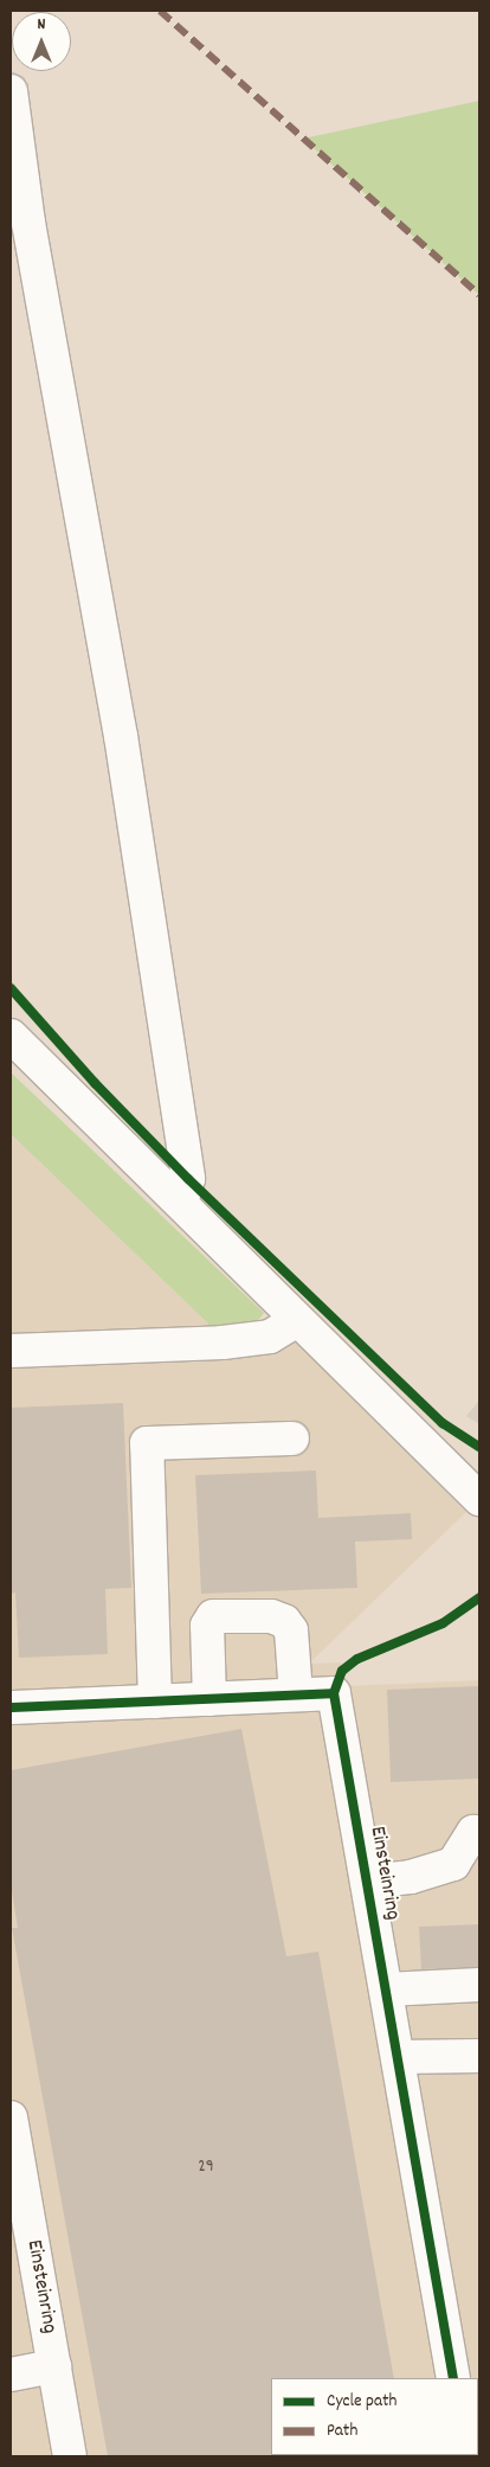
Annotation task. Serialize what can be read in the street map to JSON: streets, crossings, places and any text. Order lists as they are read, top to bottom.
{
  "streets": {
    "street": ["Einsteinring"]
  },
  "house_numbers": ["29"],
  "legend": ["Cycle path", "Path"],
  "north": "top"
}
